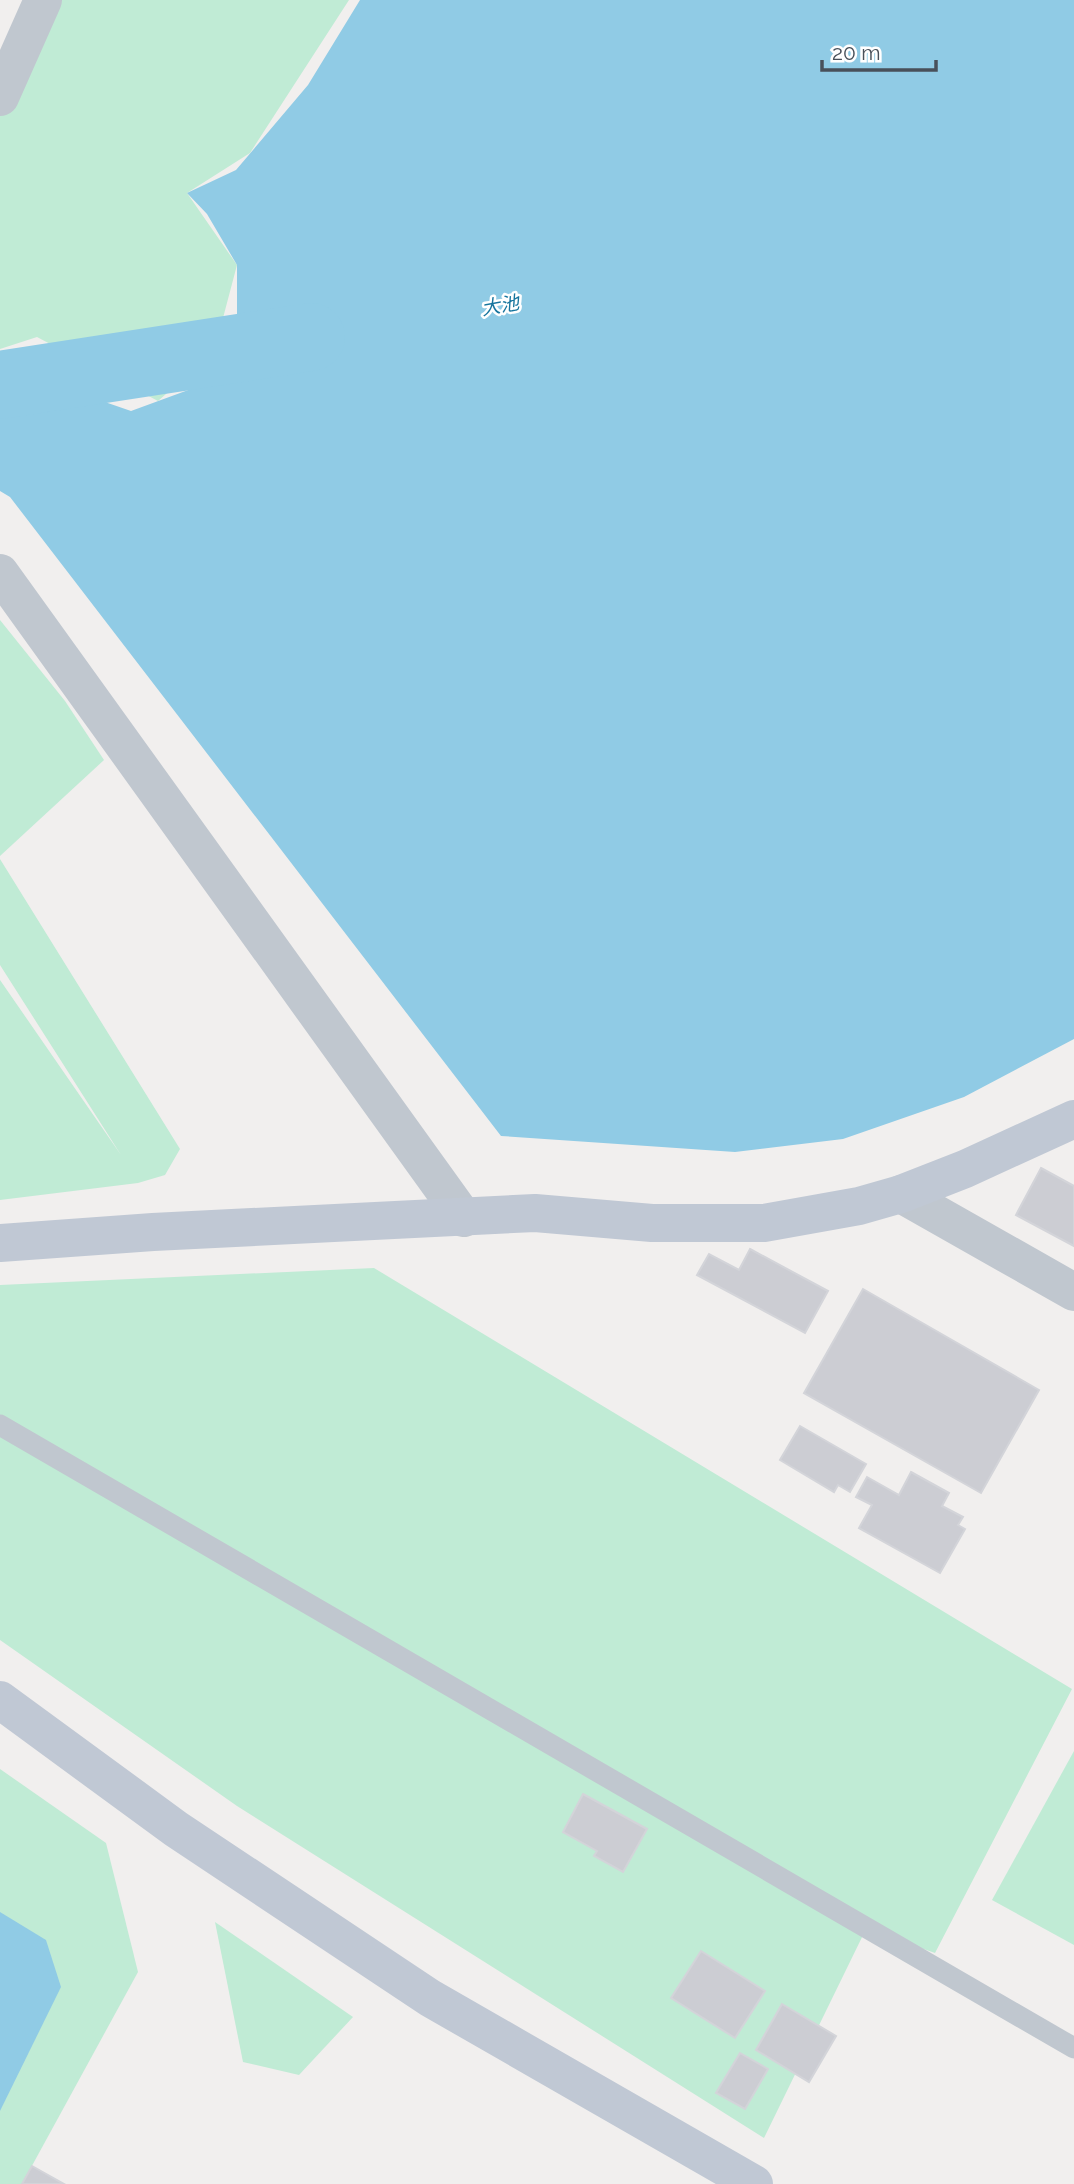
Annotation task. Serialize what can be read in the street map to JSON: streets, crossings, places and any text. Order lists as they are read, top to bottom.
{
  "water": ["大池"],
  "scale_bar": "20 m"
}
